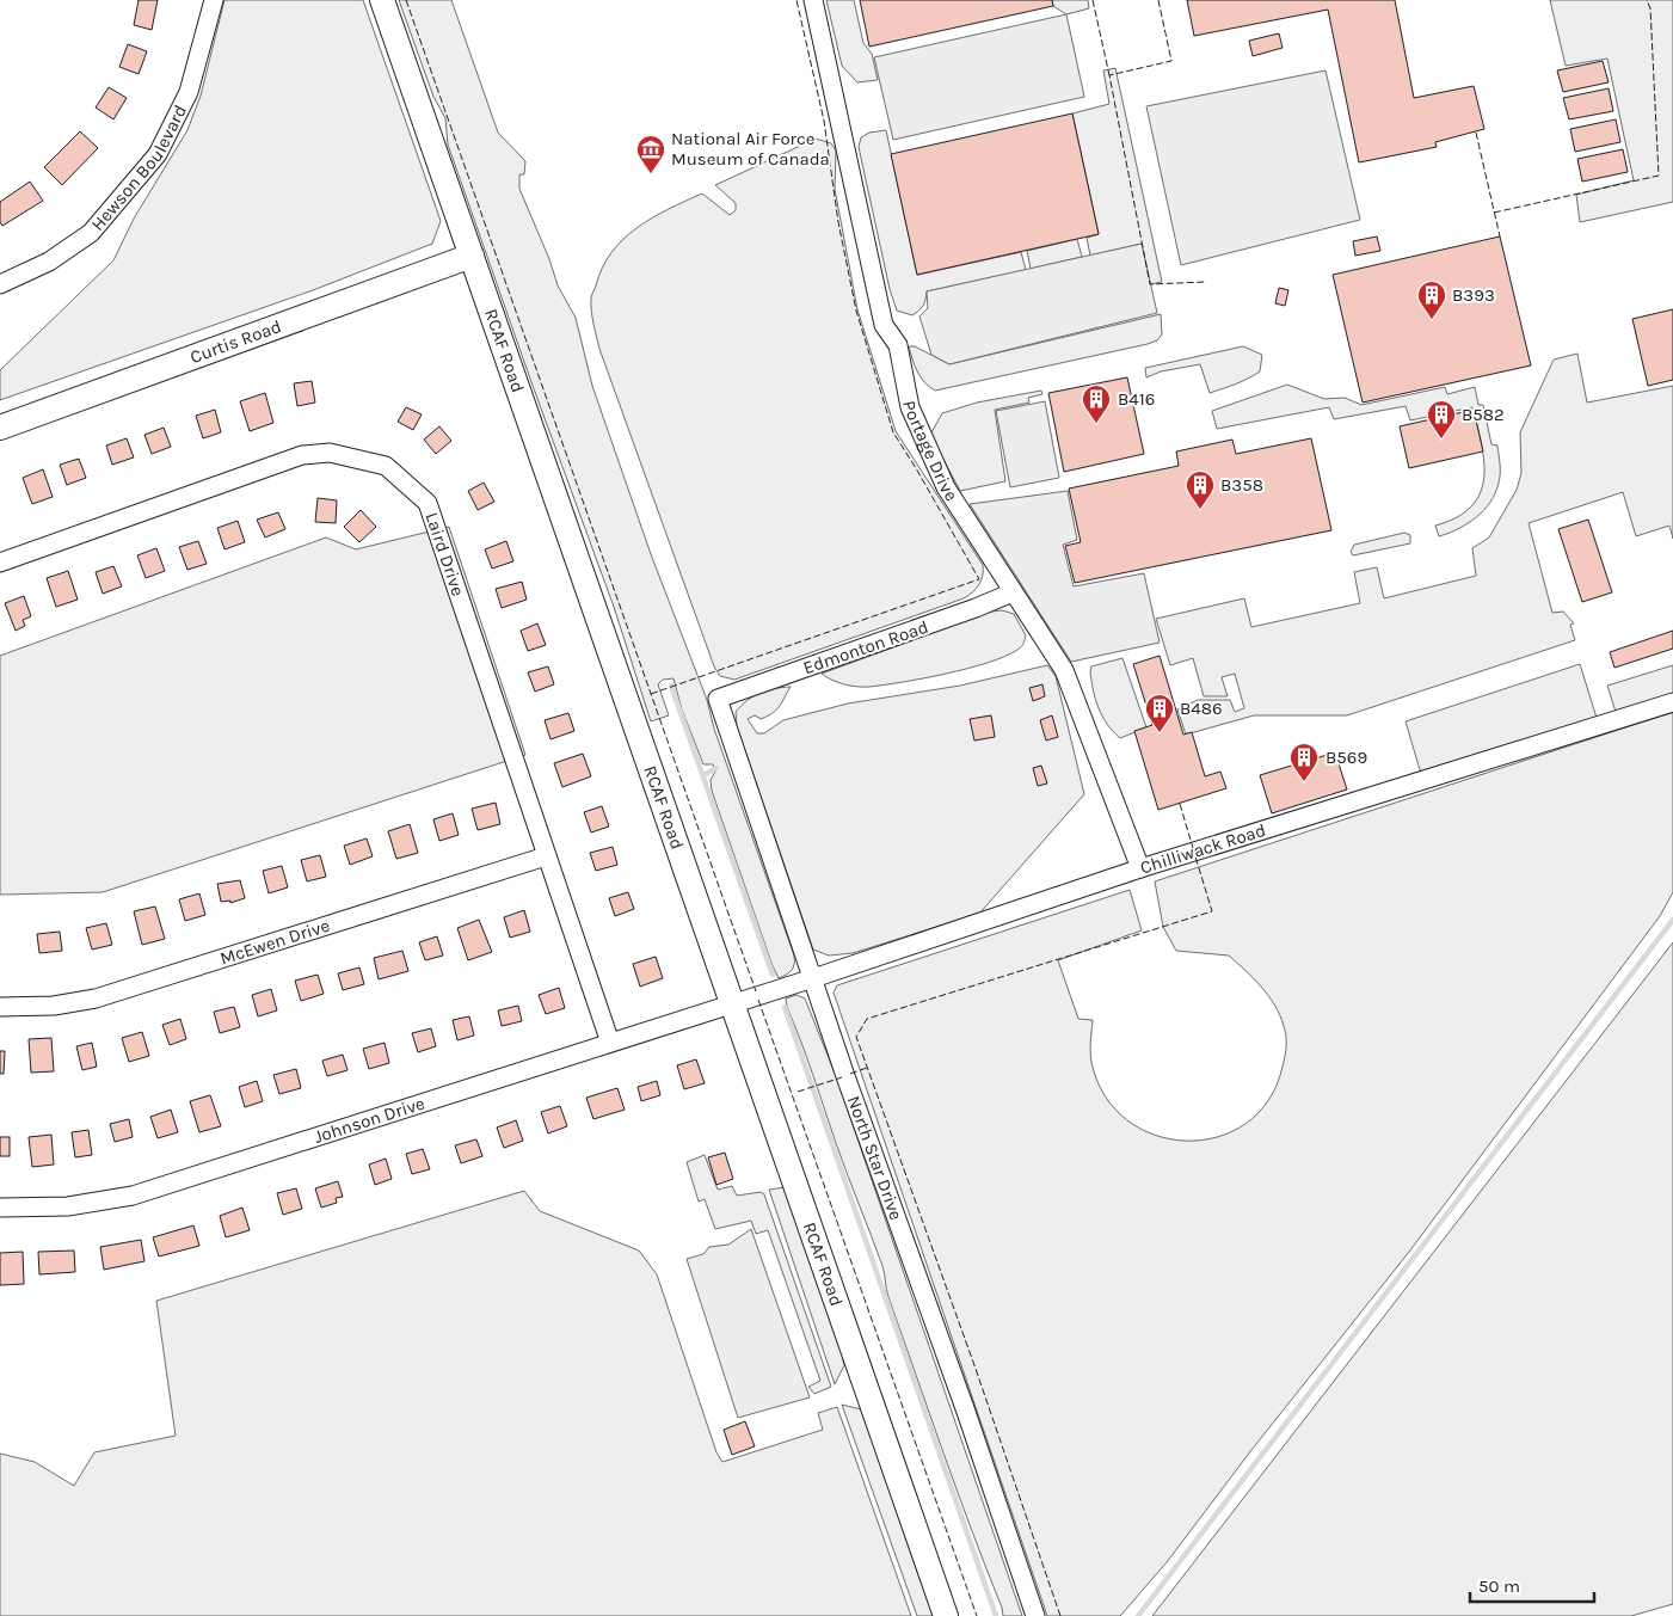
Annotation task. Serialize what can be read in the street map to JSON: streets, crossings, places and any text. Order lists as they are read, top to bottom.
{
  "streets": {
    "main road": ["Curtis Road", "RCAF Road"],
    "street": [
      "Hewson Boulevard",
      "Portage Drive",
      "Laird Drive",
      "Edmonton Road",
      "Chilliwack Road",
      "McEwen Drive",
      "Johnson Drive",
      "North Star Drive"
    ]
  },
  "crossings": [
    ["Curtis Road", "RCAF Road"],
    ["RCAF Road", "Chilliwack Road"],
    ["RCAF Road", "Johnson Drive"],
    ["Portage Drive", "Edmonton Road"],
    ["Portage Drive", "Chilliwack Road"],
    ["Laird Drive", "McEwen Drive"],
    ["Laird Drive", "Johnson Drive"],
    ["Edmonton Road", "North Star Drive"],
    ["Chilliwack Road", "Johnson Drive"],
    ["Chilliwack Road", "North Star Drive"]
  ],
  "places": {
    "museum": ["National Air Force Museum of Canada"],
    "building": [
      "B393",
      "B416",
      "B582",
      "B358",
      "B486",
      "B569"
    ]
  },
  "scale_bar": "50 m"
}
